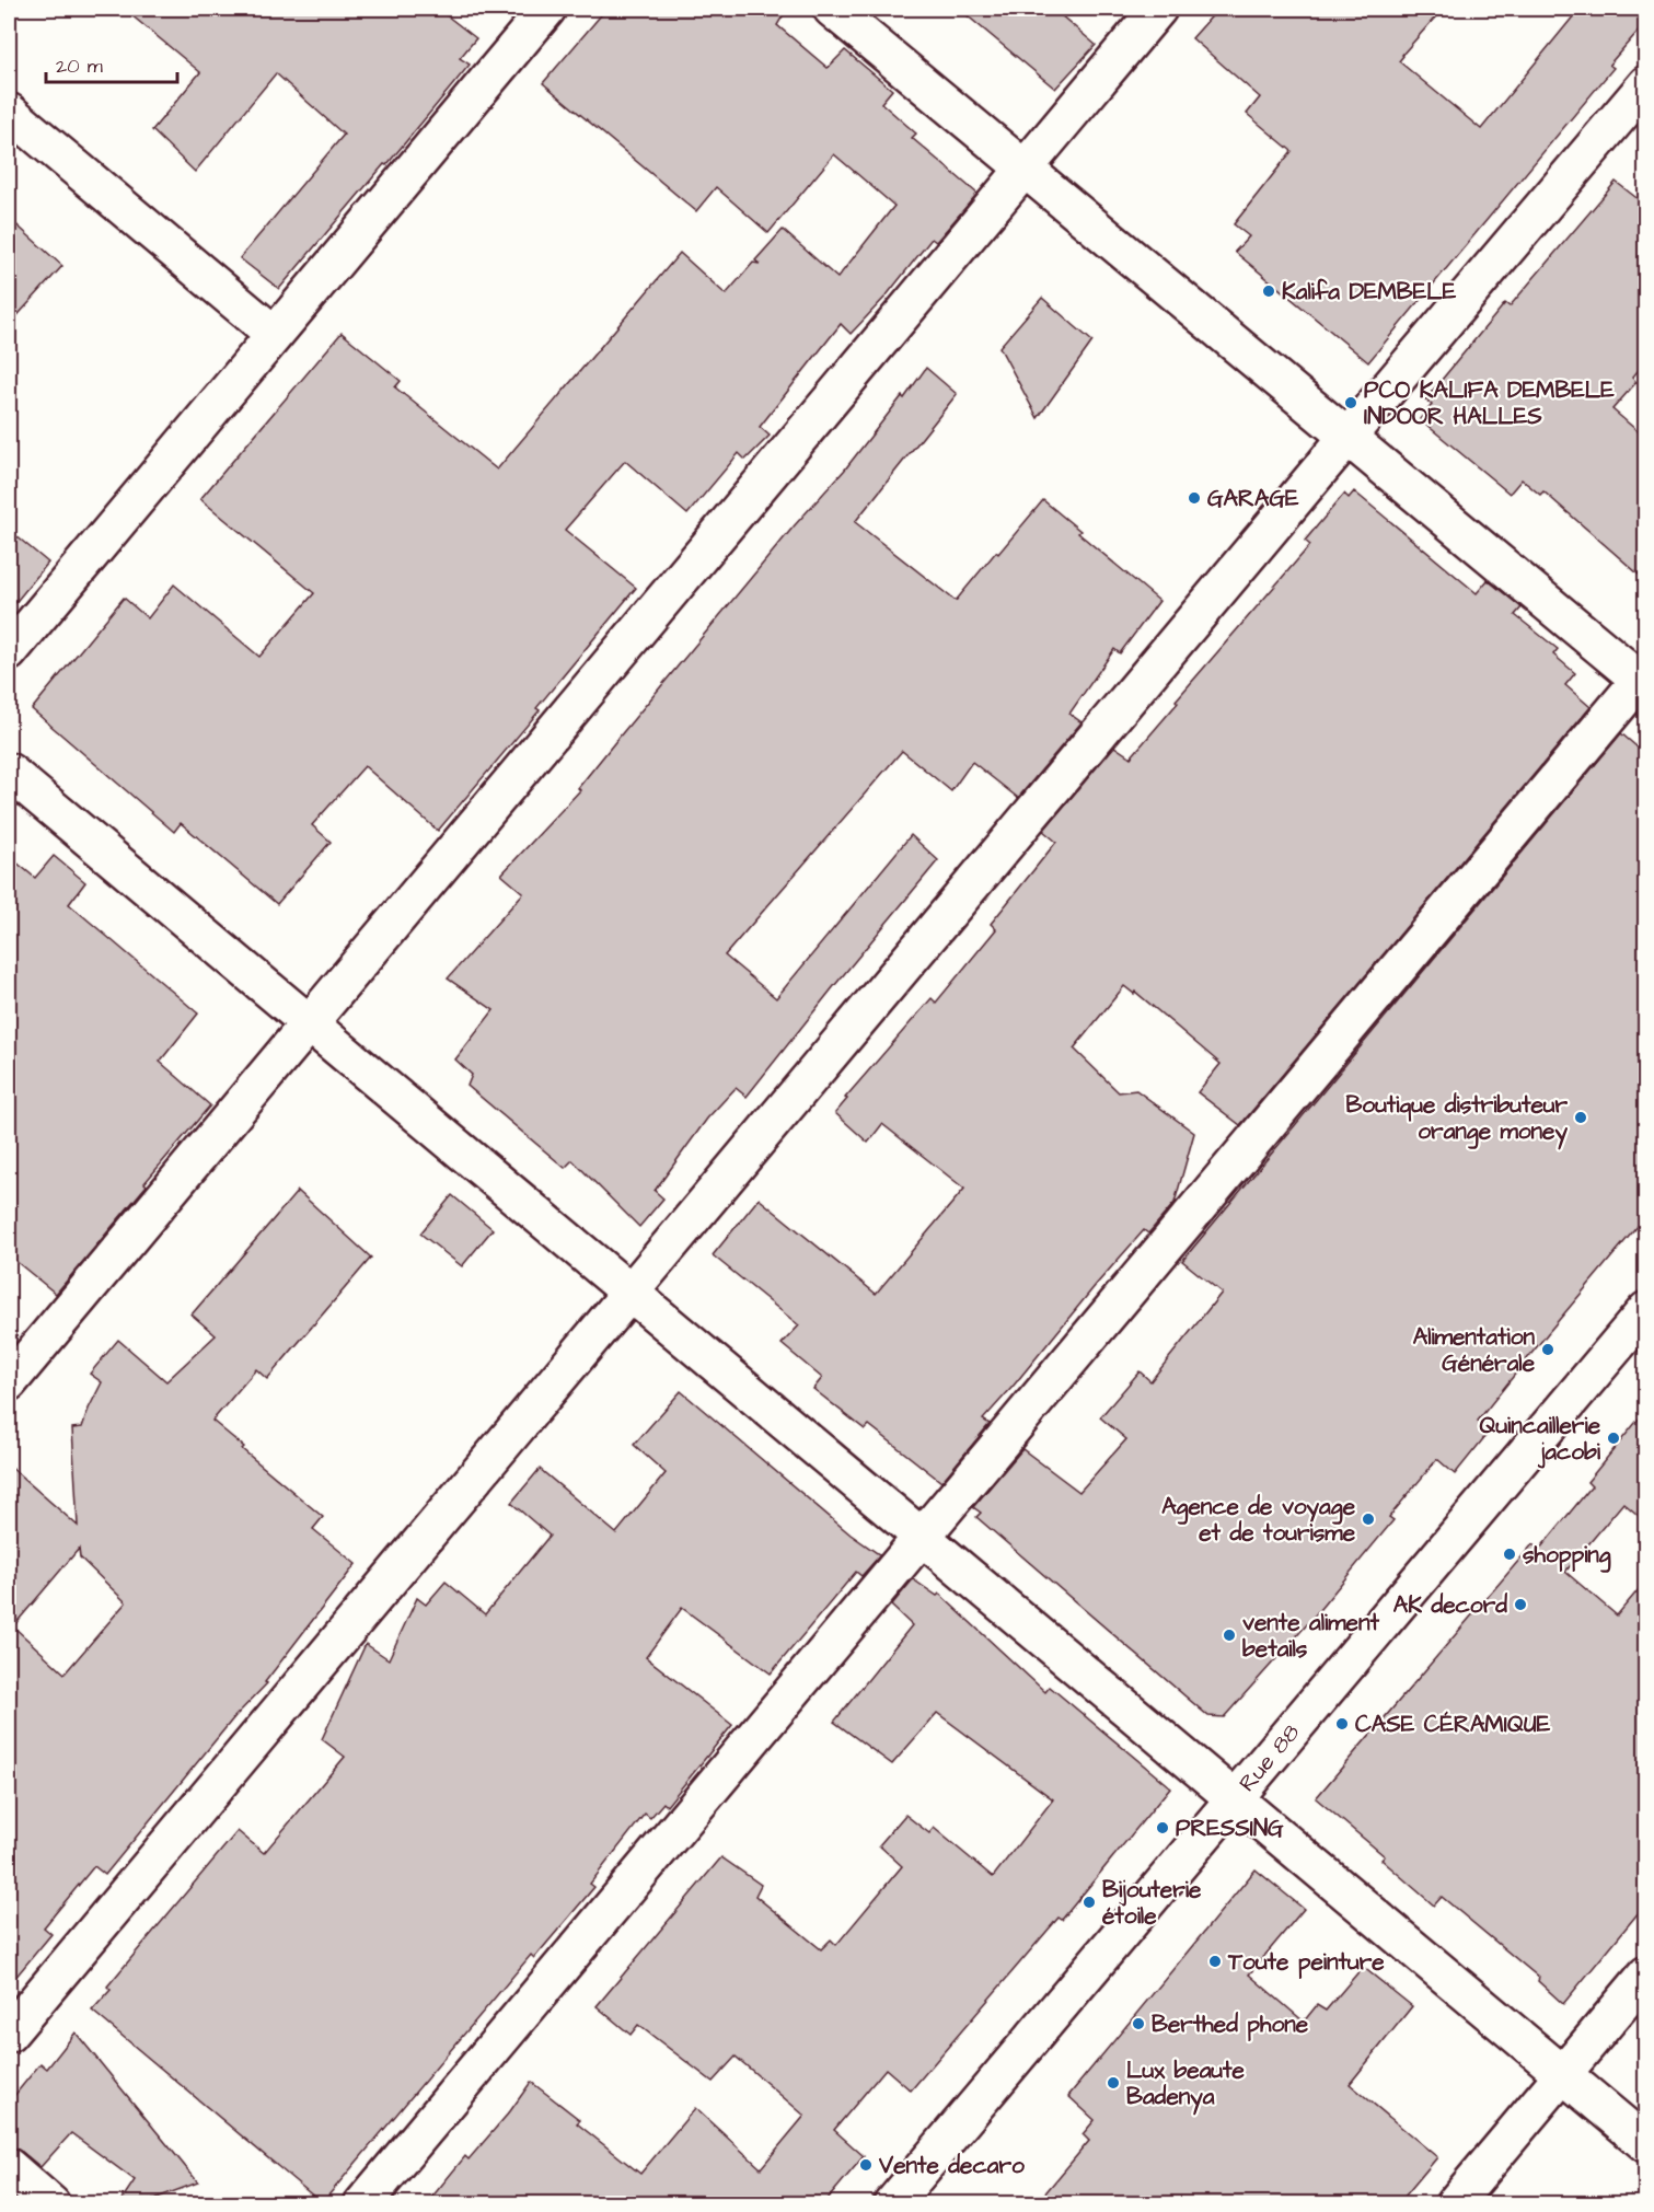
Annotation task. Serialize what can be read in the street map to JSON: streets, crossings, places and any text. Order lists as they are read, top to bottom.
{
  "streets": {
    "street": ["Rue 88"]
  },
  "places": [
    "Kalifa DEMBELE",
    "PCO KALIFA DEMBELE INDOOR HALLES",
    "GARAGE",
    "Boutique distributeur orange money",
    "Alimentation Générale",
    "Quincaillerie jacobi",
    "Agence de voyage et de tourisme",
    "shopping",
    "AK decord",
    "vente aliment betails",
    "CASE CÉRAMIQUE",
    "PRESSING",
    "Bijouterie étoile",
    "Toute peinture",
    "Berthed phone",
    "Lux beaute Badenya",
    "Vente decaro"
  ],
  "scale_bar": "20 m"
}
